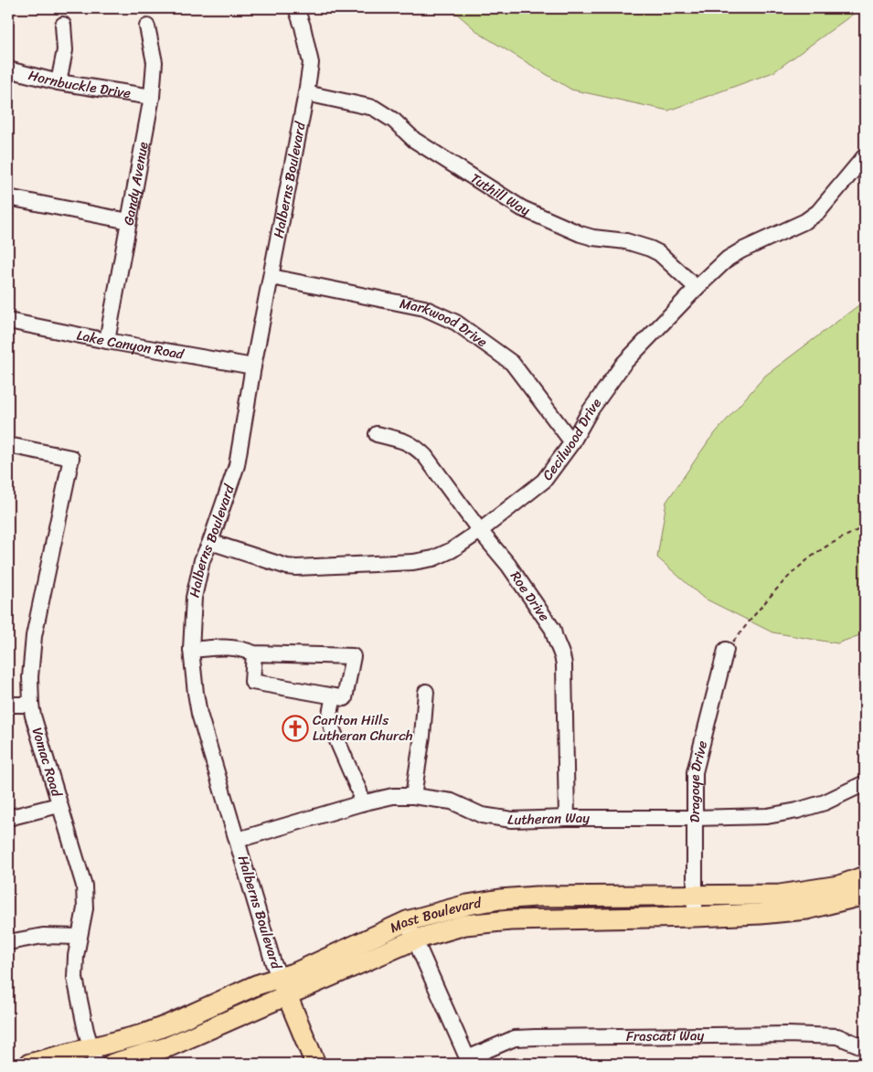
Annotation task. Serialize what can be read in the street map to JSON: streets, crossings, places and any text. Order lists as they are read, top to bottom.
{
  "streets": {
    "main road": ["Halberns Boulevard", "Mast Boulevard"],
    "street": [
      "Hornbuckle Drive",
      "Gandy Avenue",
      "Tuthill Way",
      "Markwood Drive",
      "Lake Canyon Road",
      "Cecilwood Drive",
      "Roe Drive",
      "Vomac Road",
      "Dragoye Drive",
      "Lutheran Way",
      "Frascati Way"
    ]
  },
  "crossings": [
    ["Hornbuckle Drive", "Gandy Avenue"],
    ["Halberns Boulevard", "Tuthill Way"],
    ["Halberns Boulevard", "Markwood Drive"],
    ["Halberns Boulevard", "Lake Canyon Road"],
    ["Halberns Boulevard", "Cecilwood Drive"],
    ["Halberns Boulevard", "Lutheran Way"],
    ["Halberns Boulevard", "Mast Boulevard"],
    ["Gandy Avenue", "Lake Canyon Road"],
    ["Tuthill Way", "Cecilwood Drive"],
    ["Markwood Drive", "Cecilwood Drive"],
    ["Cecilwood Drive", "Roe Drive"],
    ["Roe Drive", "Lutheran Way"],
    ["Vomac Road", "Mast Boulevard"],
    ["Dragoye Drive", "Lutheran Way"],
    ["Dragoye Drive", "Mast Boulevard"]
  ],
  "places": {
    "church": ["Carlton Hills Lutheran Church"]
  }
}
